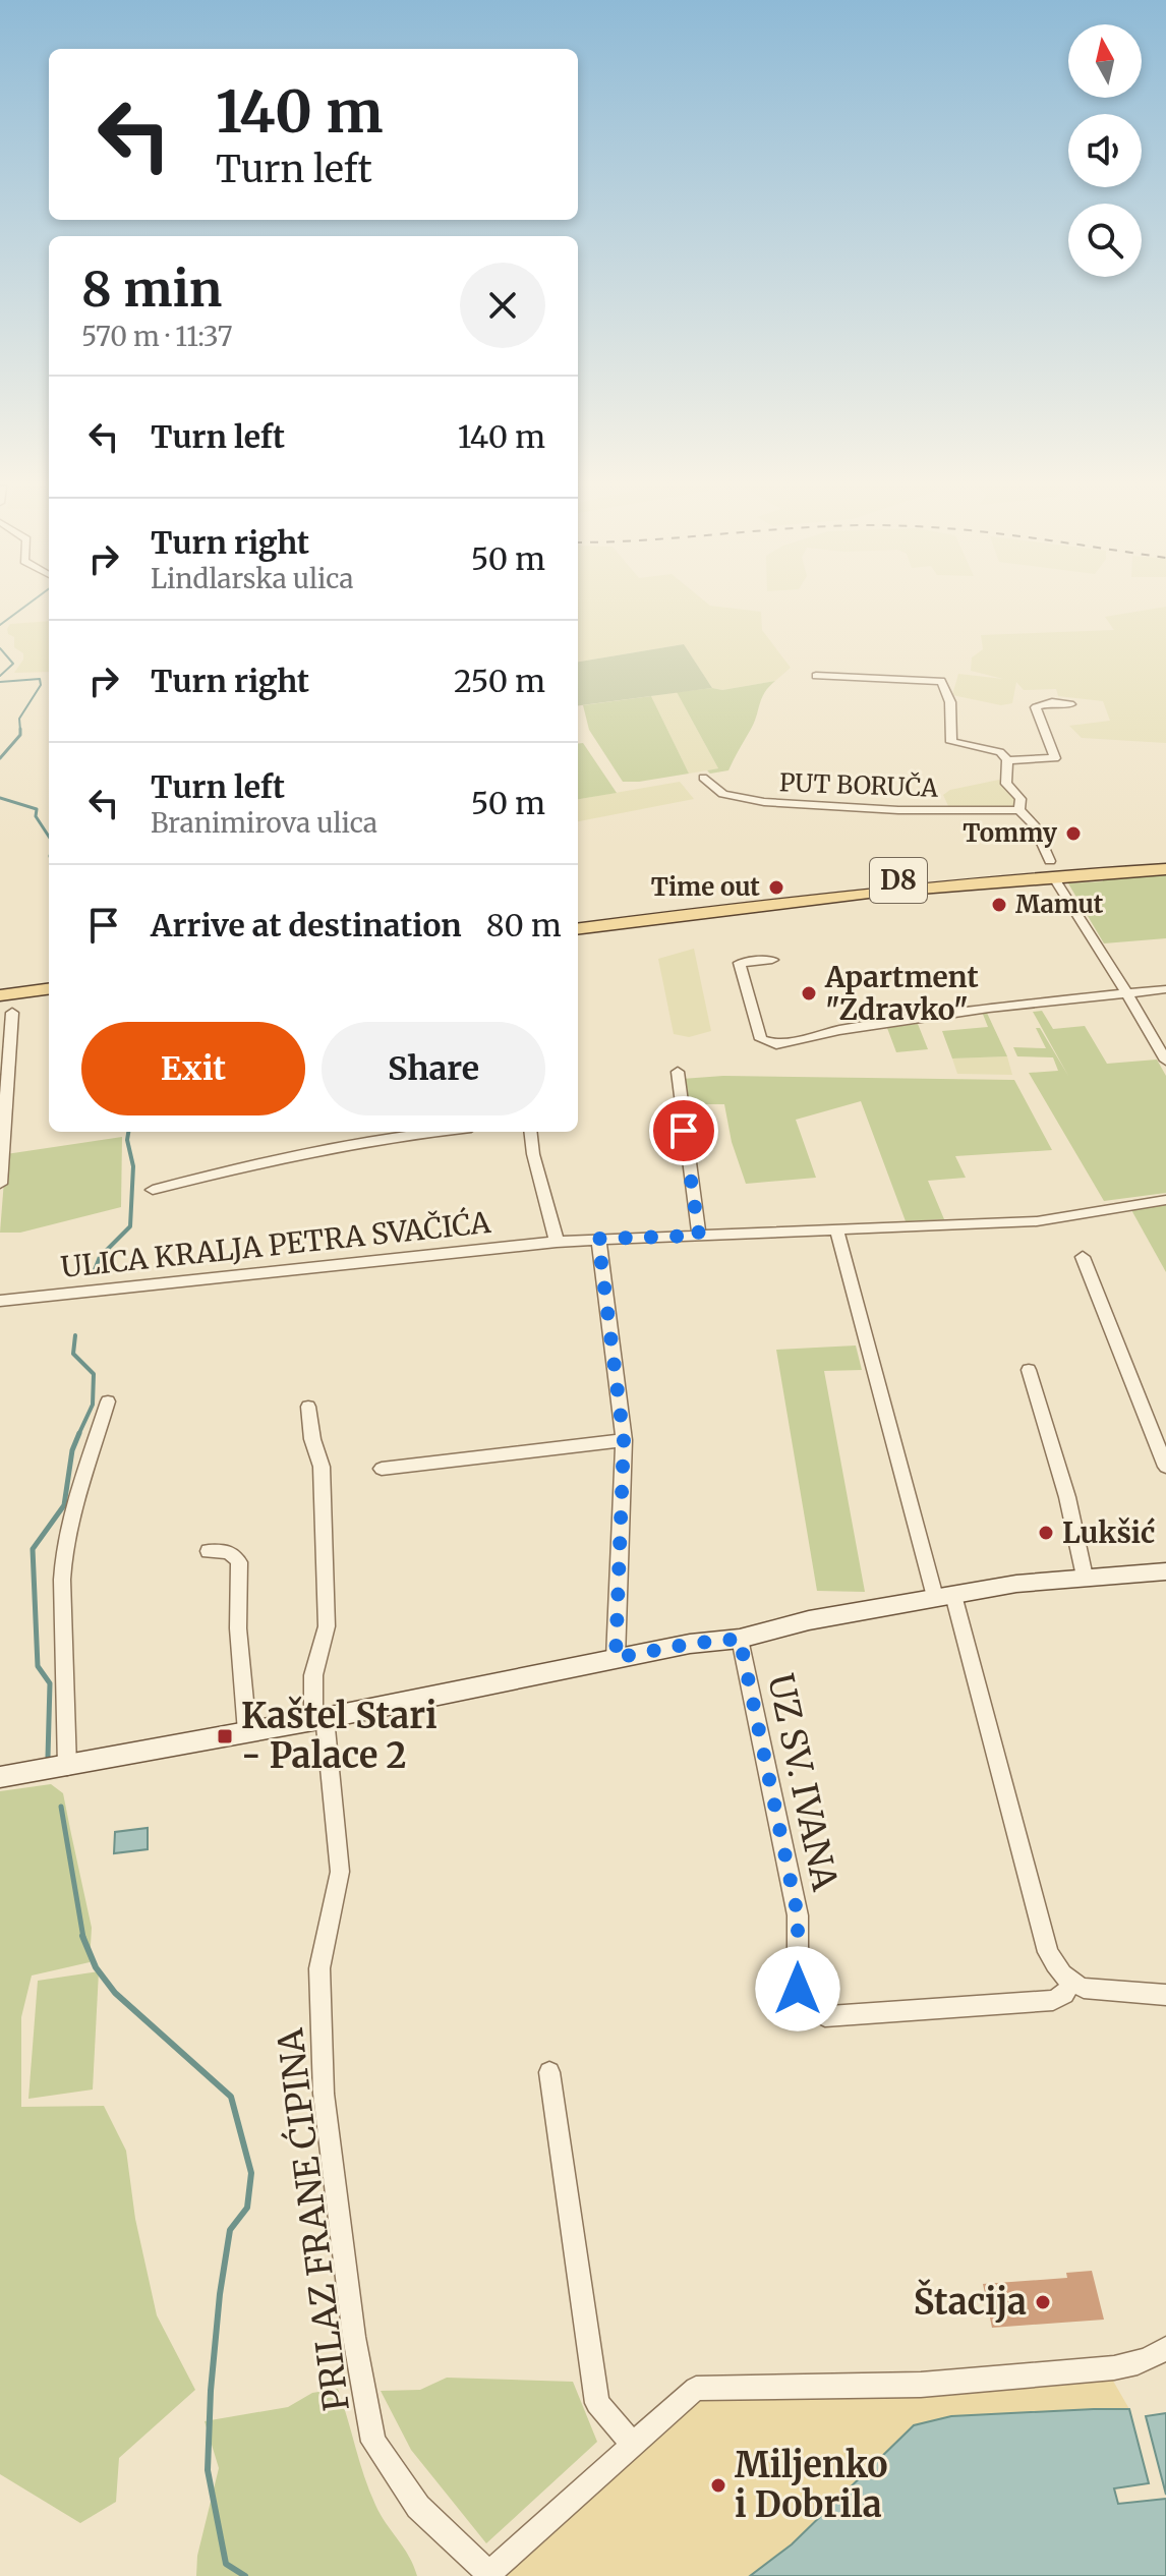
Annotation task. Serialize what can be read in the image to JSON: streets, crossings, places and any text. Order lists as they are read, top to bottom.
{
  "streets": {
    "main road": ["D8"],
    "street": [
      "PUT BORUČA",
      "ULICA KRALJA PETRA SVAČIĆA",
      "UZ SV. IVANA",
      "PRILAZ FRANE ĆIPINA"
    ]
  },
  "places": {
    "other": [
      "Tommy",
      "Time out",
      "Mamut",
      "Apartment \"Zdravko\"",
      "Lukšić",
      "Štacija",
      "Miljenko i Dobrila"
    ],
    "transit": ["Kaštel Stari - Palace 2"]
  },
  "north": "top",
  "page": {
    "turn": ["140 m", "Turn left"],
    "heading": ["8 min", "570 m · 11:37"],
    "list": [
      {
        "name": "Turn left",
        "value": "140 m"
      },
      {
        "name": "Turn right",
        "note": "Lindlarska ulica",
        "value": "50 m"
      },
      {
        "name": "Turn right",
        "value": "250 m"
      },
      {
        "name": "Turn left",
        "note": "Branimirova ulica",
        "value": "50 m"
      },
      {
        "name": "Arrive at destination",
        "value": "80 m"
      }
    ],
    "buttons": ["Exit", "Share"]
  }
}
